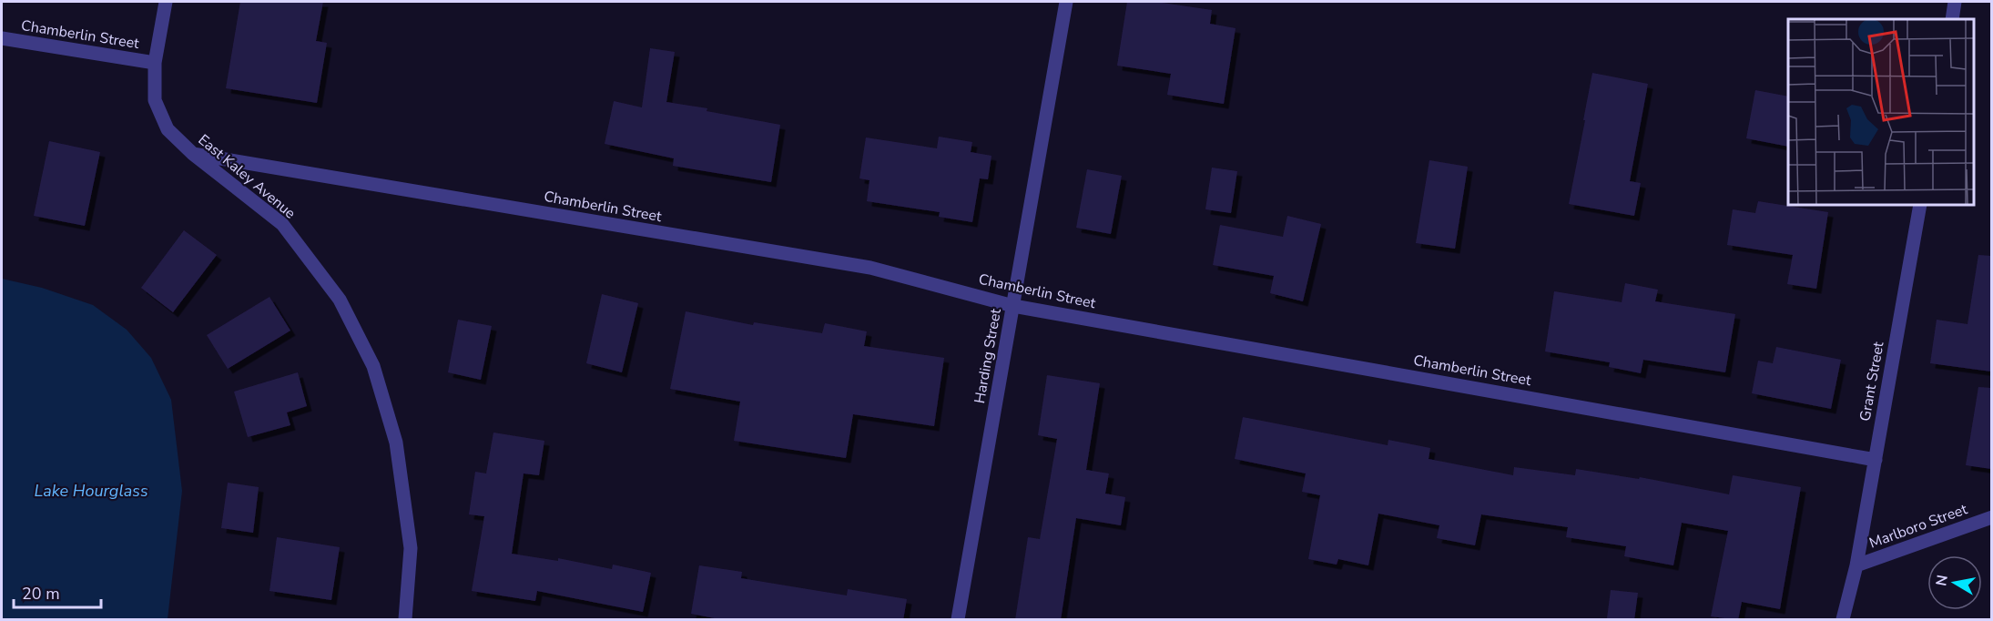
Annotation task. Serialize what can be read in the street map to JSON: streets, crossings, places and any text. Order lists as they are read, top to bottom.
{
  "streets": {
    "street": [
      "Chamberlin Street",
      "East Kaley Avenue",
      "Harding Street",
      "Grant Street",
      "Marlboro Street"
    ]
  },
  "crossings": [
    ["Chamberlin Street", "East Kaley Avenue"],
    ["Chamberlin Street", "Harding Street"],
    ["Chamberlin Street", "Grant Street"],
    ["Grant Street", "Marlboro Street"]
  ],
  "water": ["Lake Hourglass"],
  "scale_bar": "20 m",
  "north": "left"
}
